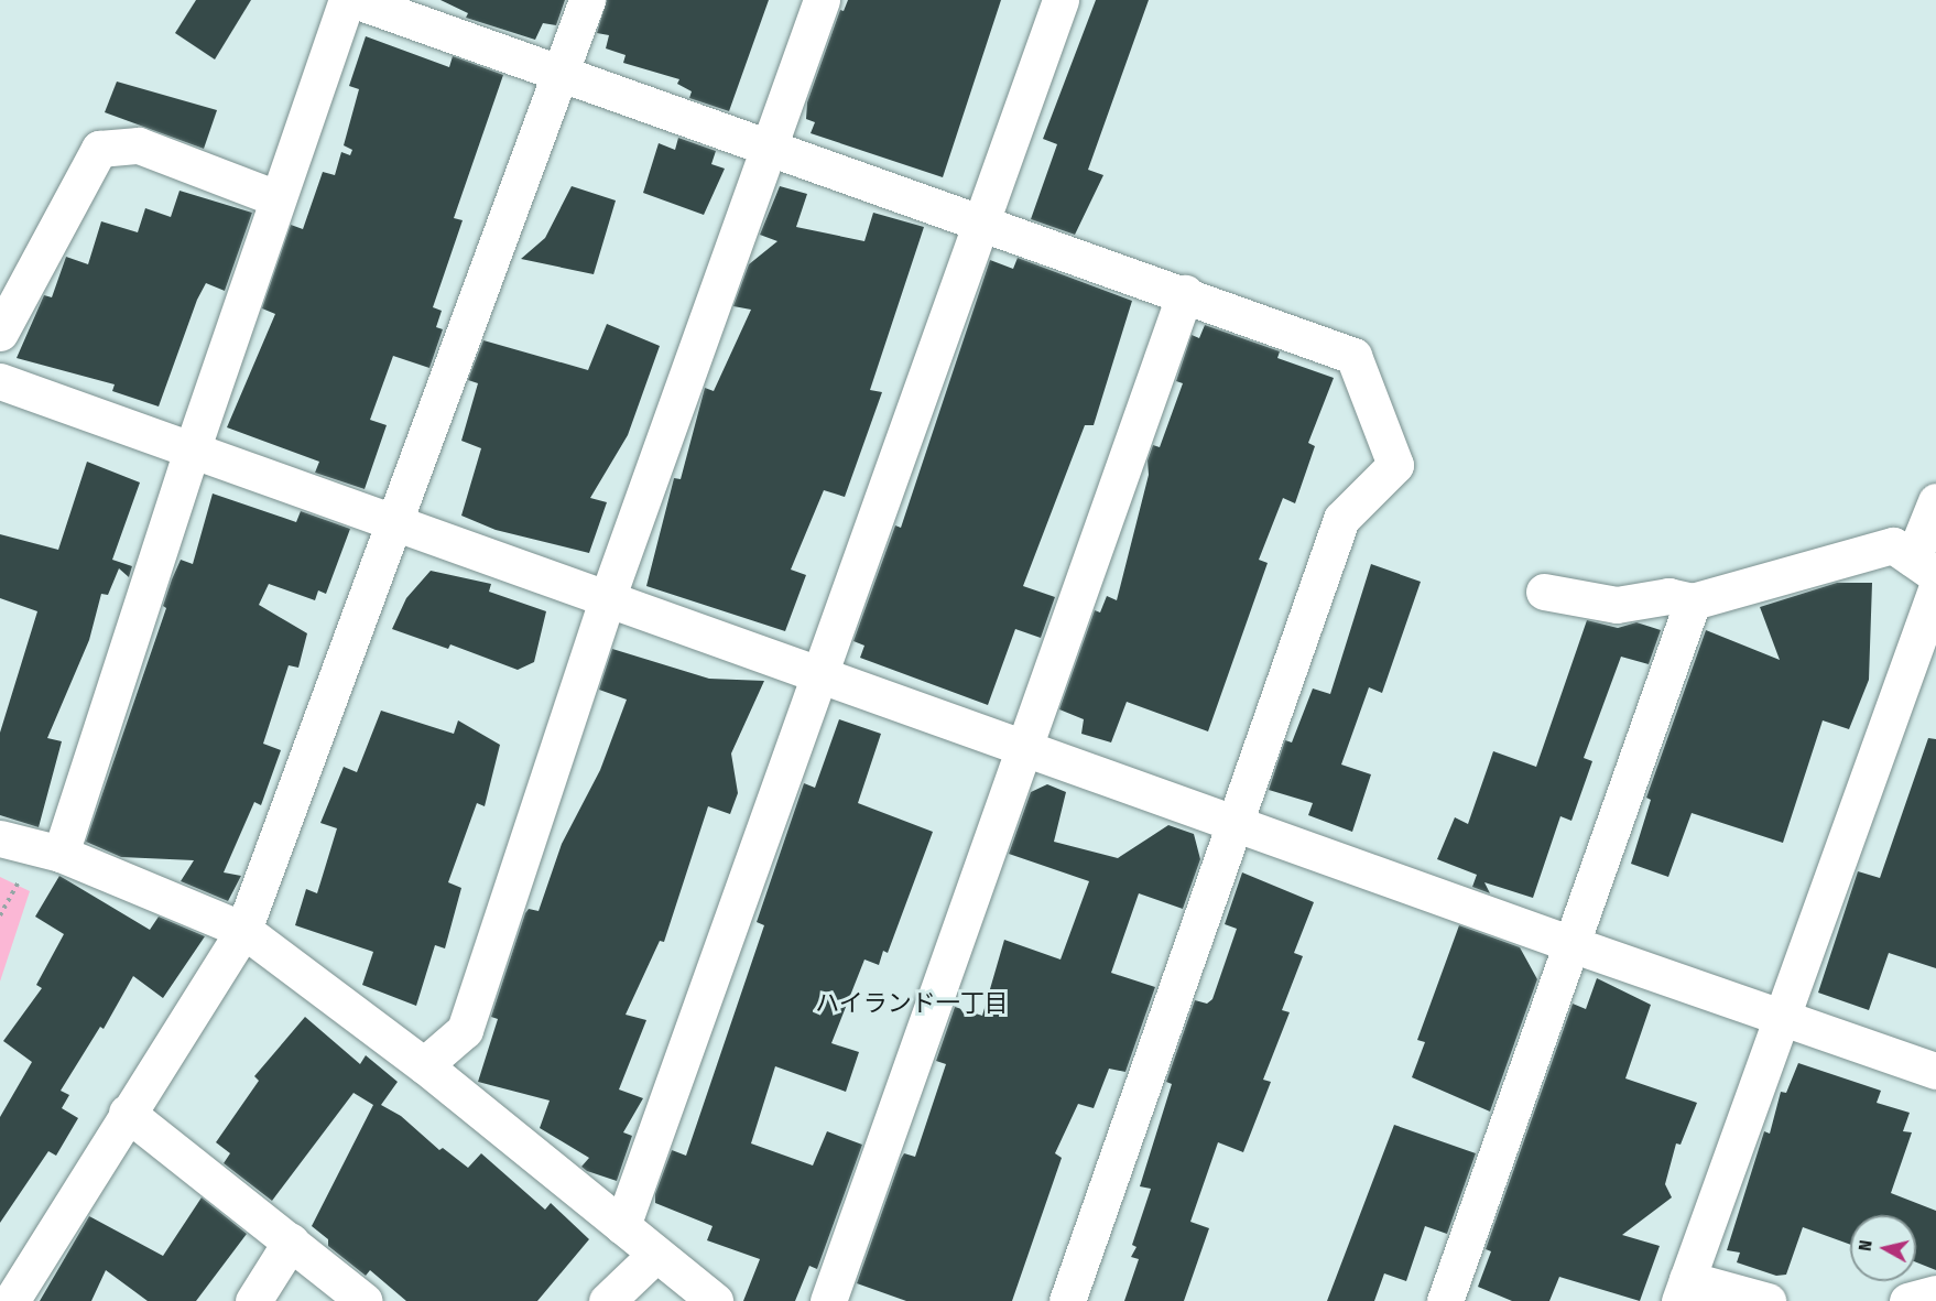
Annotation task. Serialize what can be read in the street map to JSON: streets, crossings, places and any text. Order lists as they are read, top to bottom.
{
  "districts": ["ハイランド一丁目"],
  "north": "left"
}
